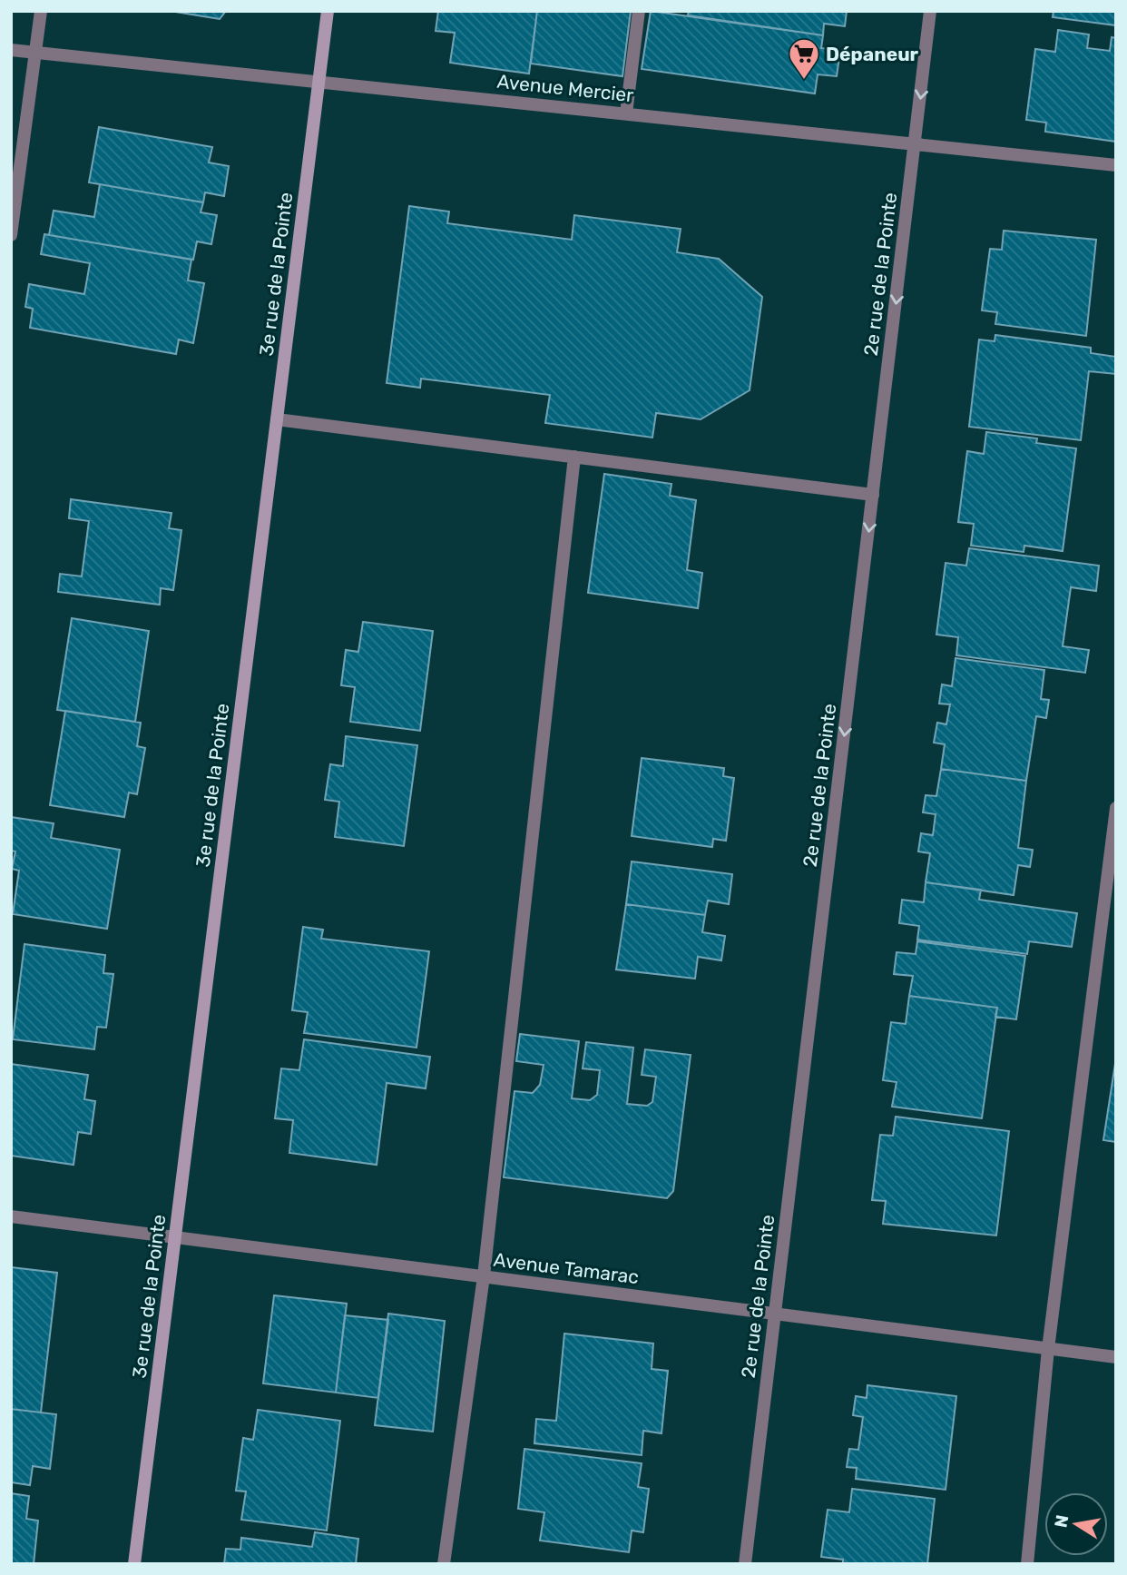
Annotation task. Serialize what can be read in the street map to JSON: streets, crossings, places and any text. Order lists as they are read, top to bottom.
{
  "streets": {
    "street": [
      "Avenue Mercier",
      "3e rue de la Pointe",
      "2e rue de la Pointe",
      "Avenue Tamarac"
    ]
  },
  "crossings": [
    ["Avenue Mercier", "3e rue de la Pointe"],
    ["Avenue Mercier", "2e rue de la Pointe"],
    ["3e rue de la Pointe", "Avenue Tamarac"],
    ["2e rue de la Pointe", "Avenue Tamarac"]
  ],
  "one_way": ["2e rue de la Pointe"],
  "places": {
    "supermarket": ["Dépaneur"]
  },
  "north": "left"
}
